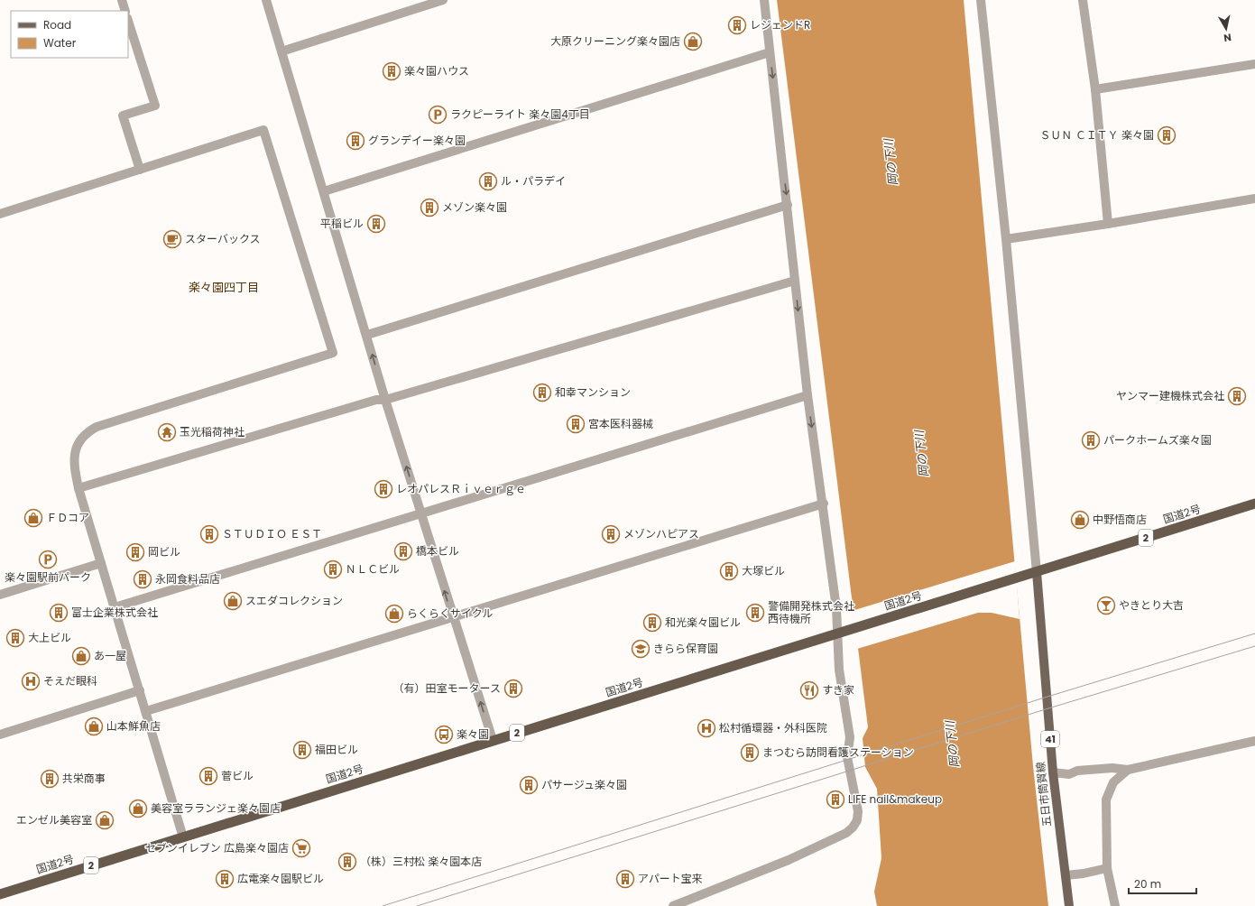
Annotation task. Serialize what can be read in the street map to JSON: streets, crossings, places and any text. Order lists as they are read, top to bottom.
{
  "streets": {
    "highway": ["国道2号", "2"],
    "main road": ["41", "五日市筒賀線"]
  },
  "crossings": [
    ["国道2号", "五日市筒賀線"]
  ],
  "districts": ["楽々園四丁目"],
  "water": ["岡の下川"],
  "places": {
    "building": [
      "レジェンドR",
      "楽々園ハウス",
      "ＳＵＮ ＣＩＴＹ 楽々園",
      "グランデイー楽々園",
      "ル・パラデイ",
      "メゾン楽々園",
      "平稲ビル",
      "和幸マンション",
      "ヤンマー建機株式会社",
      "宮本医科器械",
      "パークホームズ楽々園",
      "レオパレスＲｉｖｅｒｇｅ",
      "ＳＴＵＤＩＯ ＥＳＴ",
      "メゾンハピアス",
      "橋本ビル",
      "岡ビル",
      "ＮＬＣビル",
      "大塚ビル",
      "永岡食料品店",
      "富士企業株式会社",
      "警備開発株式会社 西待機所",
      "和光楽々園ビル",
      "大上ビル",
      "（有）田室モータース",
      "福田ビル",
      "まつむら訪問看護ステーション",
      "菅ビル",
      "共栄商事",
      "パサージュ楽々園",
      "LIFE nail&makeup",
      "（株）三村松 楽々園本店",
      "広電楽々園駅ビル",
      "アパート宝来"
    ],
    "shop": [
      "大原クリーニング楽々園店",
      "ＦＤコア",
      "中野悟商店",
      "スエダコレクション",
      "らくらくサイクル",
      "あ一屋",
      "山本鮮魚店",
      "美容室ラランジェ楽々園店",
      "エンゼル美容室"
    ],
    "parking": ["ラクピーライト 楽々園4丁目", "楽々園駅前パーク"],
    "cafe": ["スターバックス"],
    "temple": ["玉光稲荷神社"],
    "bar": ["やきとり大吉"],
    "school or university": ["きらら保育園"],
    "hospital": ["そえだ眼科", "松村循環器・外科医院"],
    "restaurant": ["すき家"],
    "bus stop": ["楽々園"],
    "supermarket": ["セブンイレブン 広島楽々園店"]
  },
  "legend": ["Road", "Water"],
  "scale_bar": "20 m",
  "north": "bottom"
}
